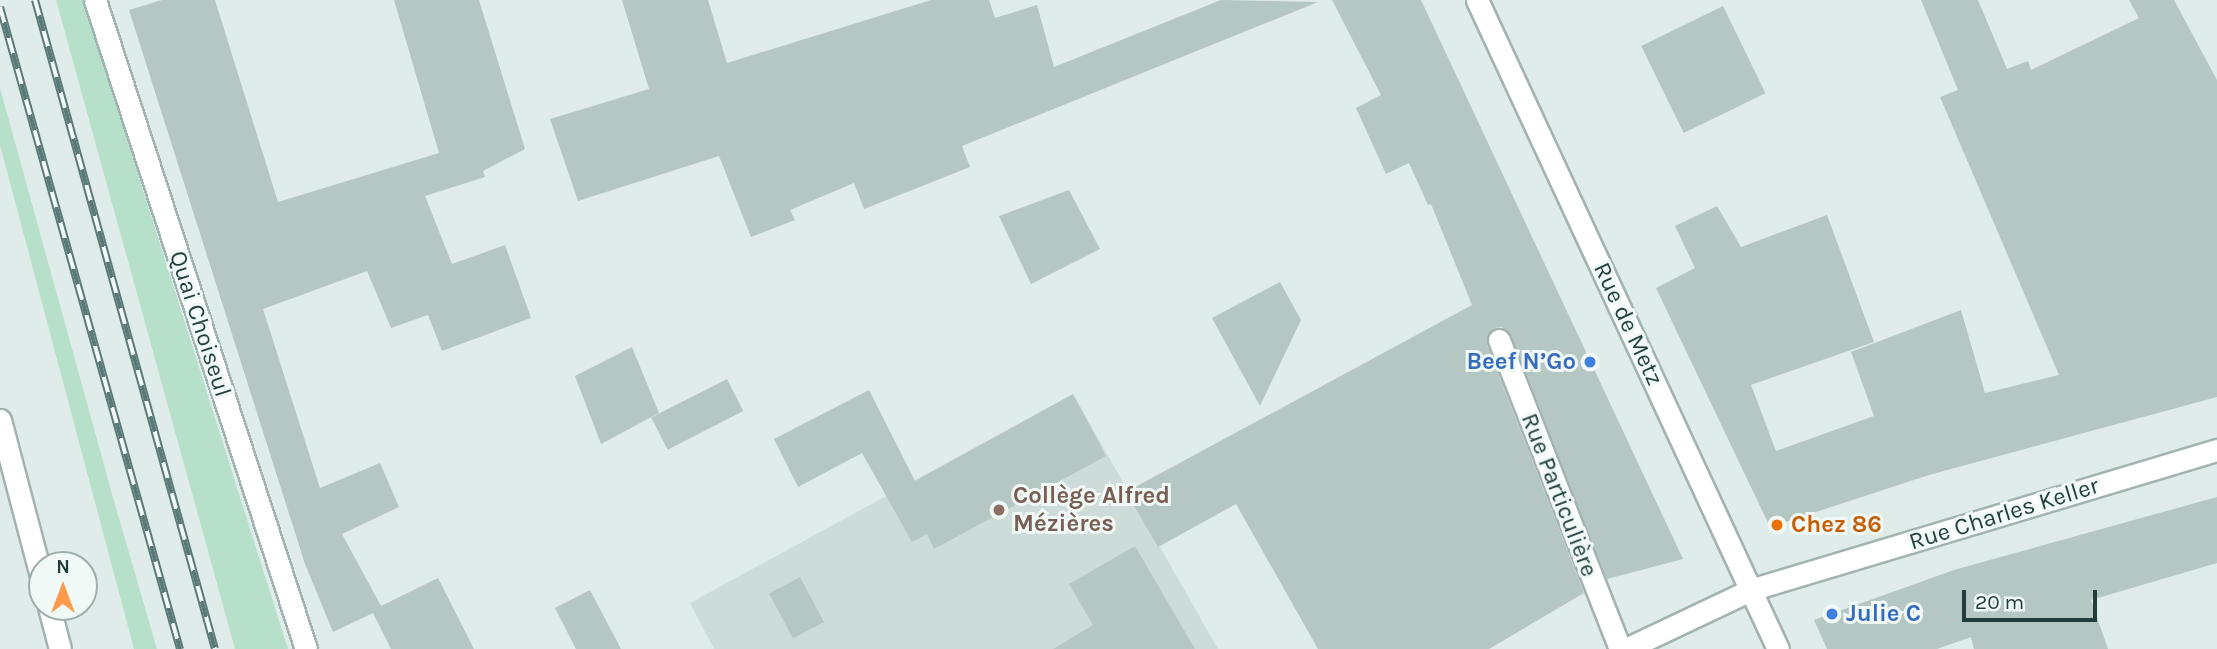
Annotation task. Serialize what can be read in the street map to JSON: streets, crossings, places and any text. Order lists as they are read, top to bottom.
{
  "streets": {
    "main road": [
      "Quai Choiseul",
      "Rue de Metz",
      "Rue Particulière",
      "Rue Charles Keller"
    ]
  },
  "crossings": [
    ["Rue de Metz", "Rue Charles Keller"]
  ],
  "places": [
    "Beef N’Go",
    "Collège Alfred Mézières",
    "Chez 86",
    "Julie C"
  ],
  "scale_bar": "20 m",
  "north": "top"
}
